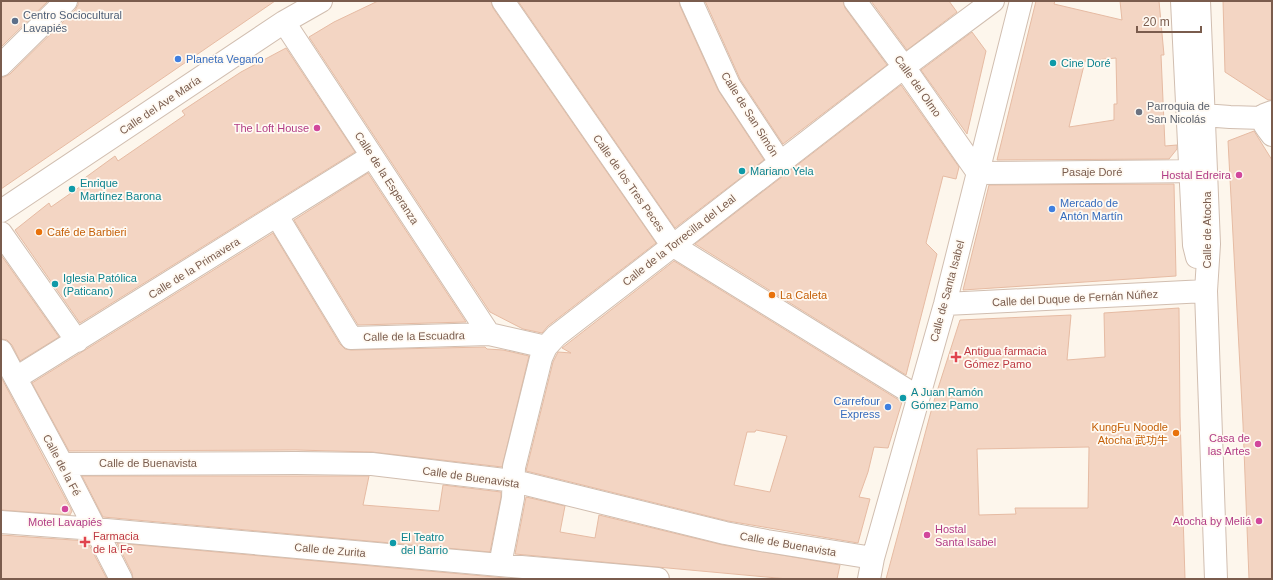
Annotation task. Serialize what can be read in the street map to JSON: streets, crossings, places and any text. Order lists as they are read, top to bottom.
{
  "streets": {
    "street": [
      "Calle del Olmo",
      "Calle del Ave María",
      "Calle de San Simón",
      "Pasaje Doré",
      "Calle de la Esperanza",
      "Calle de los Tres Peces",
      "Calle de Atocha",
      "Calle de la Torrecilla del Leal",
      "Calle de la Primavera",
      "Calle de Santa Isabel",
      "Calle del Duque de Fernán Núñez",
      "Calle de la Escuadra",
      "Calle de Buenavista",
      "Calle de la Fé",
      "Calle de Zurita"
    ]
  },
  "crossings": [
    ["Calle del Olmo", "Pasaje Doré"],
    ["Calle del Olmo", "Calle de la Torrecilla del Leal"],
    ["Calle del Olmo", "Calle de Santa Isabel"],
    ["Calle del Ave María", "Calle de la Esperanza"],
    ["Calle de San Simón", "Calle de la Torrecilla del Leal"],
    ["Pasaje Doré", "Calle de Atocha"],
    ["Pasaje Doré", "Calle de Santa Isabel"],
    ["Calle de la Esperanza", "Calle de la Primavera"],
    ["Calle de la Esperanza", "Calle de la Escuadra"],
    ["Calle de los Tres Peces", "Calle de la Torrecilla del Leal"],
    ["Calle de los Tres Peces", "Calle de Santa Isabel"],
    ["Calle de Atocha", "Calle del Duque de Fernán Núñez"],
    ["Calle de la Torrecilla del Leal", "Calle de la Escuadra"],
    ["Calle de la Torrecilla del Leal", "Calle de Buenavista"],
    ["Calle de la Torrecilla del Leal", "Calle de Zurita"],
    ["Calle de la Primavera", "Calle de la Escuadra"],
    ["Calle de la Primavera", "Calle de la Fé"],
    ["Calle de Santa Isabel", "Calle del Duque de Fernán Núñez"],
    ["Calle de Santa Isabel", "Calle de Buenavista"],
    ["Calle de Buenavista", "Calle de la Fé"],
    ["Calle de la Fé", "Calle de Zurita"]
  ],
  "places": {
    "other": [
      "Centro Sociocultural Lavapiés",
      "Planeta Vegano",
      "Cine Doré",
      "Parroquia de San Nicolás",
      "The Loft House",
      "Mariano Yela",
      "Hostal Edreira",
      "Enrique Martínez Barona",
      "Mercado de Antón Martín",
      "Café de Barbieri",
      "Iglesia Patólica (Paticano)",
      "La Caleta",
      "A Juan Ramón Gómez Pamo",
      "Carrefour Express",
      "KungFu Noodle Atocha 武功牛",
      "Casa de las Artes",
      "Motel Lavapiés",
      "Atocha by Meliá",
      "Hostal Santa Isabel",
      "El Teatro del Barrio"
    ],
    "health": ["Antigua farmacia Gómez Pamo", "Farmacia de la Fe"]
  },
  "scale_bar": "20 m"
}
